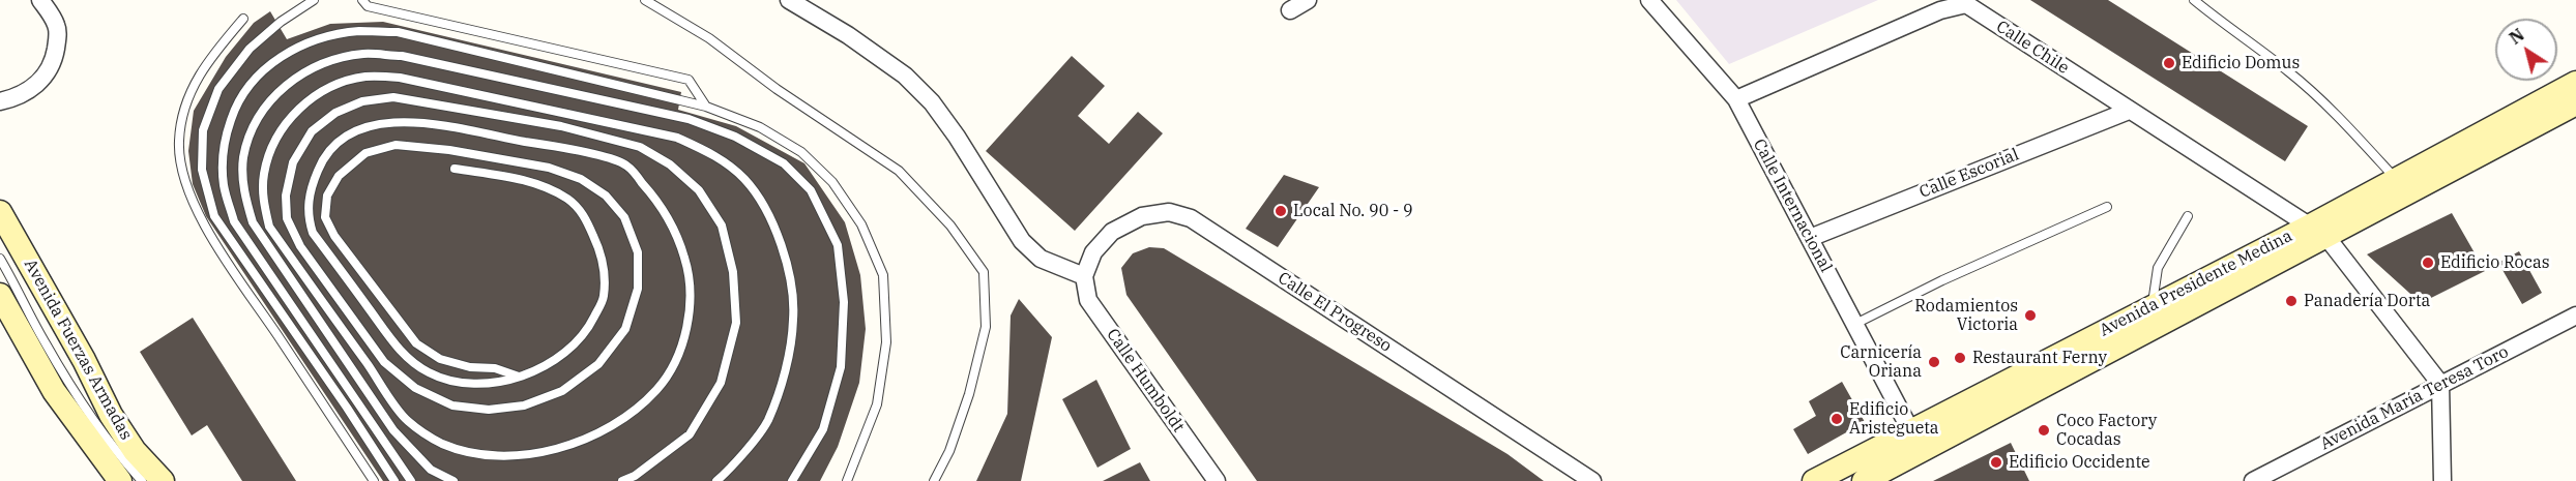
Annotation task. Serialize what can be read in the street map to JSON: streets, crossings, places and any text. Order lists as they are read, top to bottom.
{
  "streets": {
    "street": [
      "Calle Chile",
      "Calle Escorial",
      "Calle Internacional",
      "Avenida Presidente Medina",
      "Calle El Progreso",
      "Avenida Fuerzas Armadas",
      "Calle Humboldt",
      "Avenida María Teresa Toro"
    ]
  },
  "crossings": [
    ["Calle Chile", "Calle Escorial"],
    ["Calle Chile", "Calle Internacional"],
    ["Calle Chile", "Avenida Presidente Medina"],
    ["Calle Chile", "Avenida María Teresa Toro"],
    ["Calle Escorial", "Calle Internacional"],
    ["Calle Internacional", "Avenida Presidente Medina"],
    ["Calle El Progreso", "Calle Humboldt"]
  ],
  "places": [
    "Edificio Domus",
    "Local No. 90 - 9",
    "Edificio Rocas",
    "Panadería Dorta",
    "Rodamientos Victoria",
    "Restaurant Ferny",
    "Carnicería Oriana",
    "Edificio Aristegueta",
    "Coco Factory Cocadas",
    "Edificio Occidente"
  ],
  "north": "top left"
}
